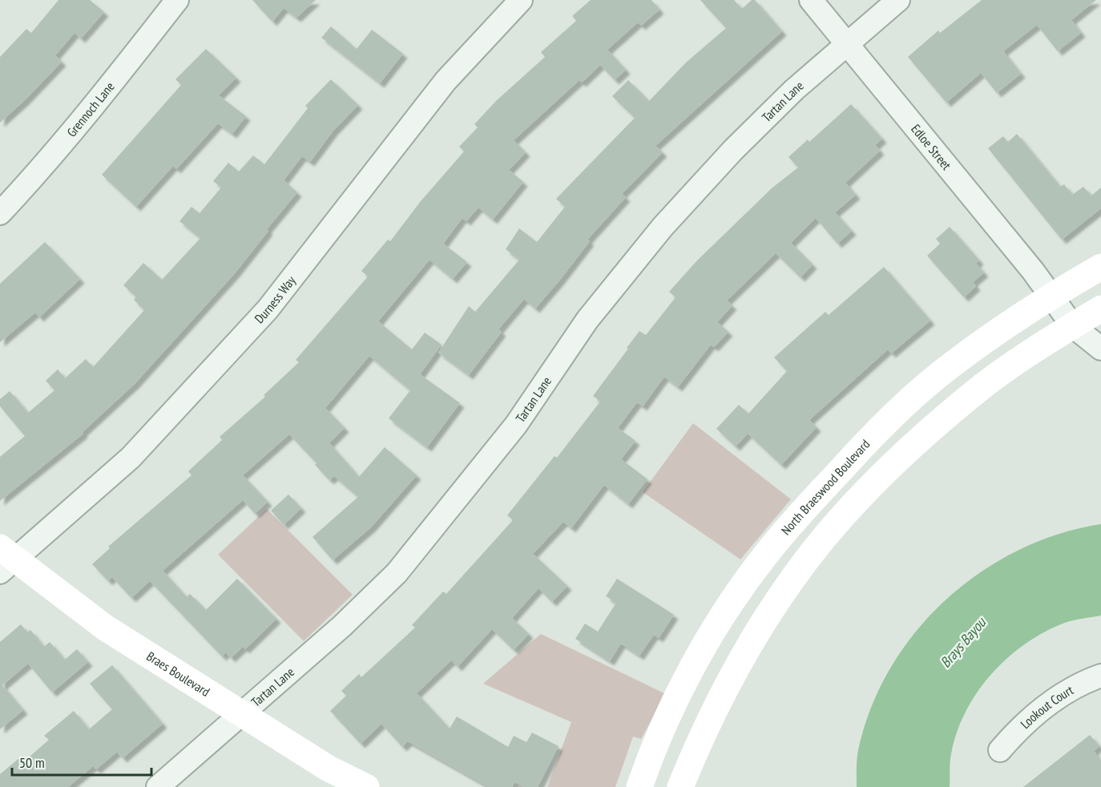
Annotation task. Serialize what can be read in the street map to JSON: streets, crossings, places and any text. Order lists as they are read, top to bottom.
{
  "streets": {
    "main road": ["North Braeswood Boulevard", "Braes Boulevard"],
    "street": [
      "Tartan Lane",
      "Grennoch Lane",
      "Edloe Street",
      "Durness Way",
      "Lookout Court"
    ]
  },
  "crossings": [
    ["Tartan Lane", "Edloe Street"],
    ["Tartan Lane", "Braes Boulevard"],
    ["Edloe Street", "North Braeswood Boulevard"],
    ["Durness Way", "Braes Boulevard"]
  ],
  "water": ["Brays Bayou"],
  "scale_bar": "50 m"
}
